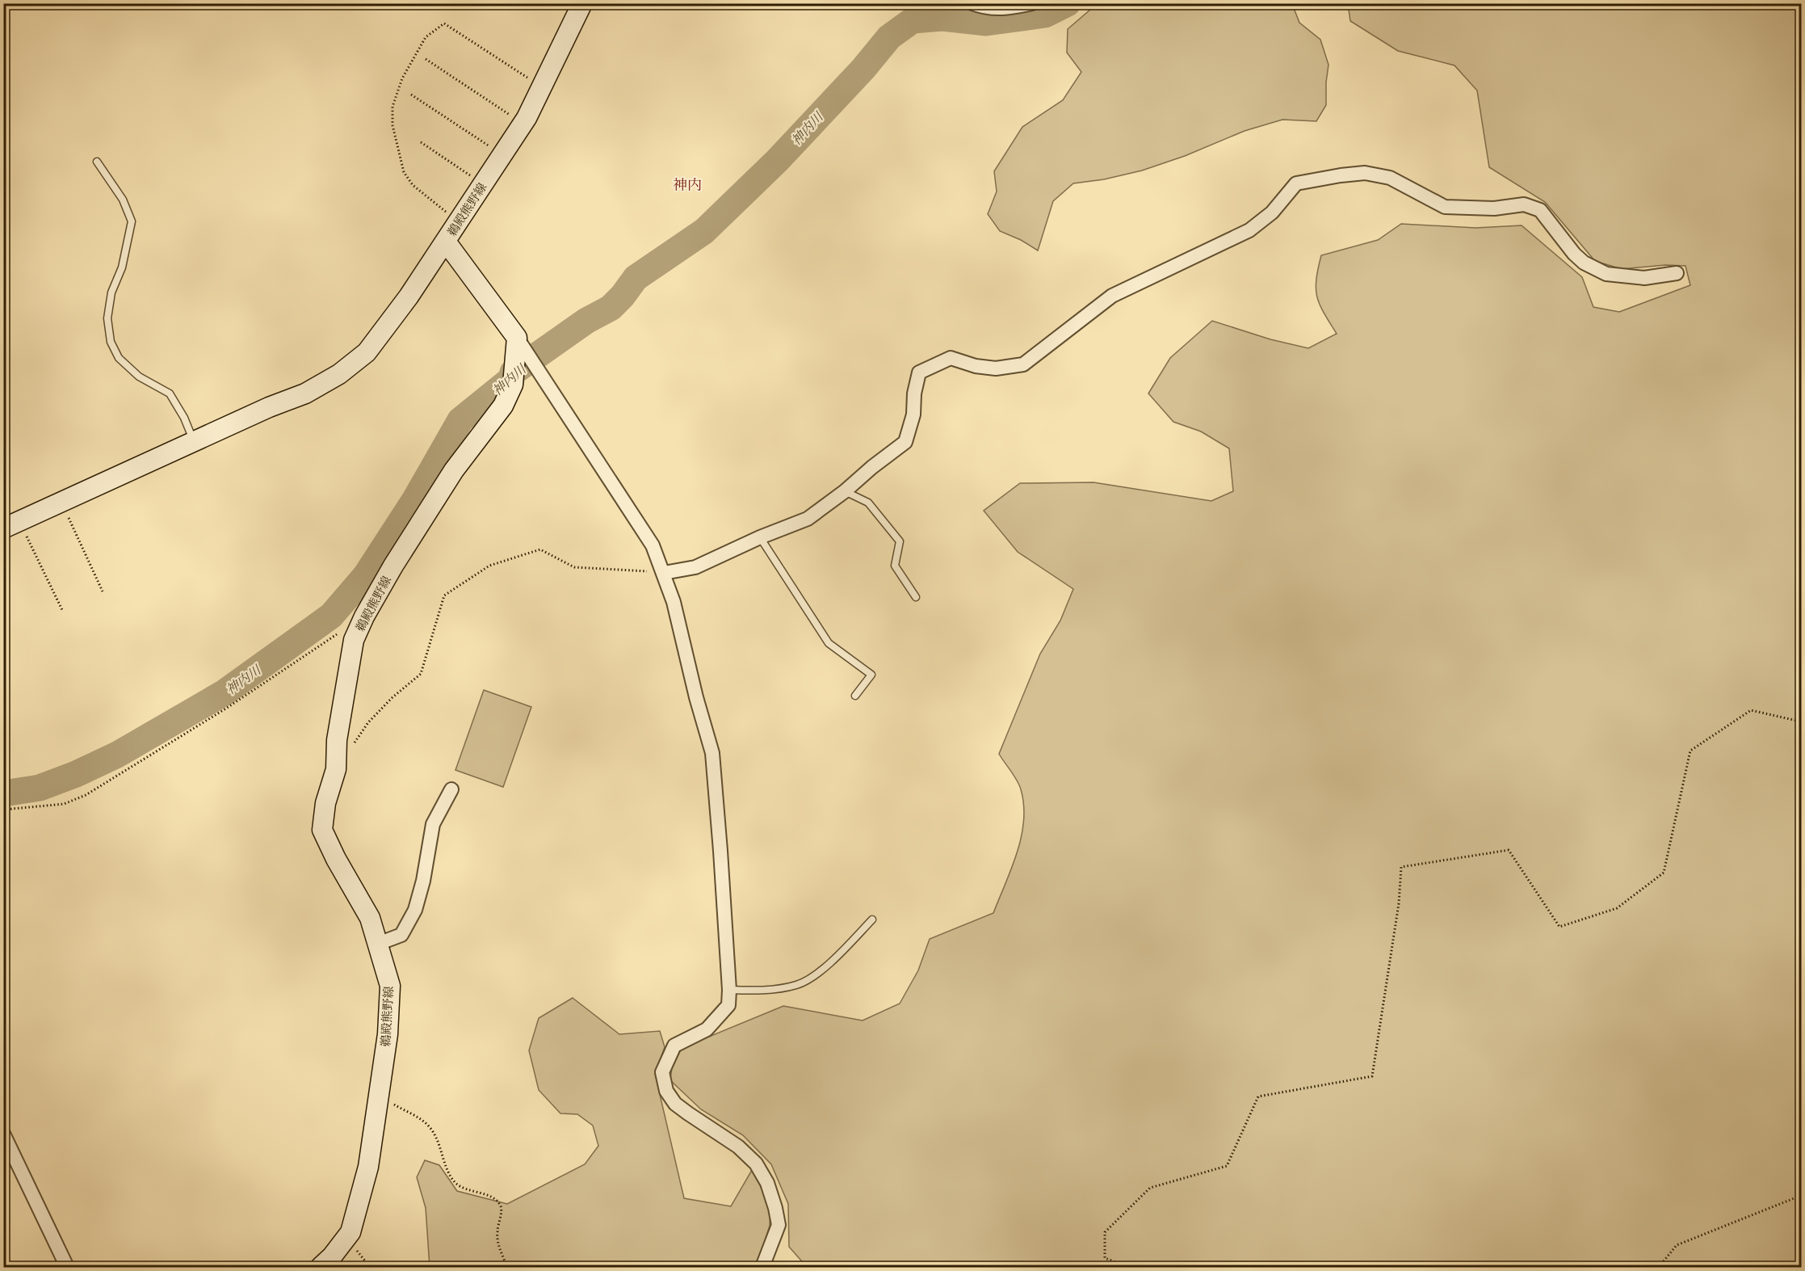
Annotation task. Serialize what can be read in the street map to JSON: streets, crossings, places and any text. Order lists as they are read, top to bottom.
{
  "streets": {
    "main road": ["鵜殿熊野線"]
  },
  "districts": ["神内"],
  "water": ["神内川"]
}
